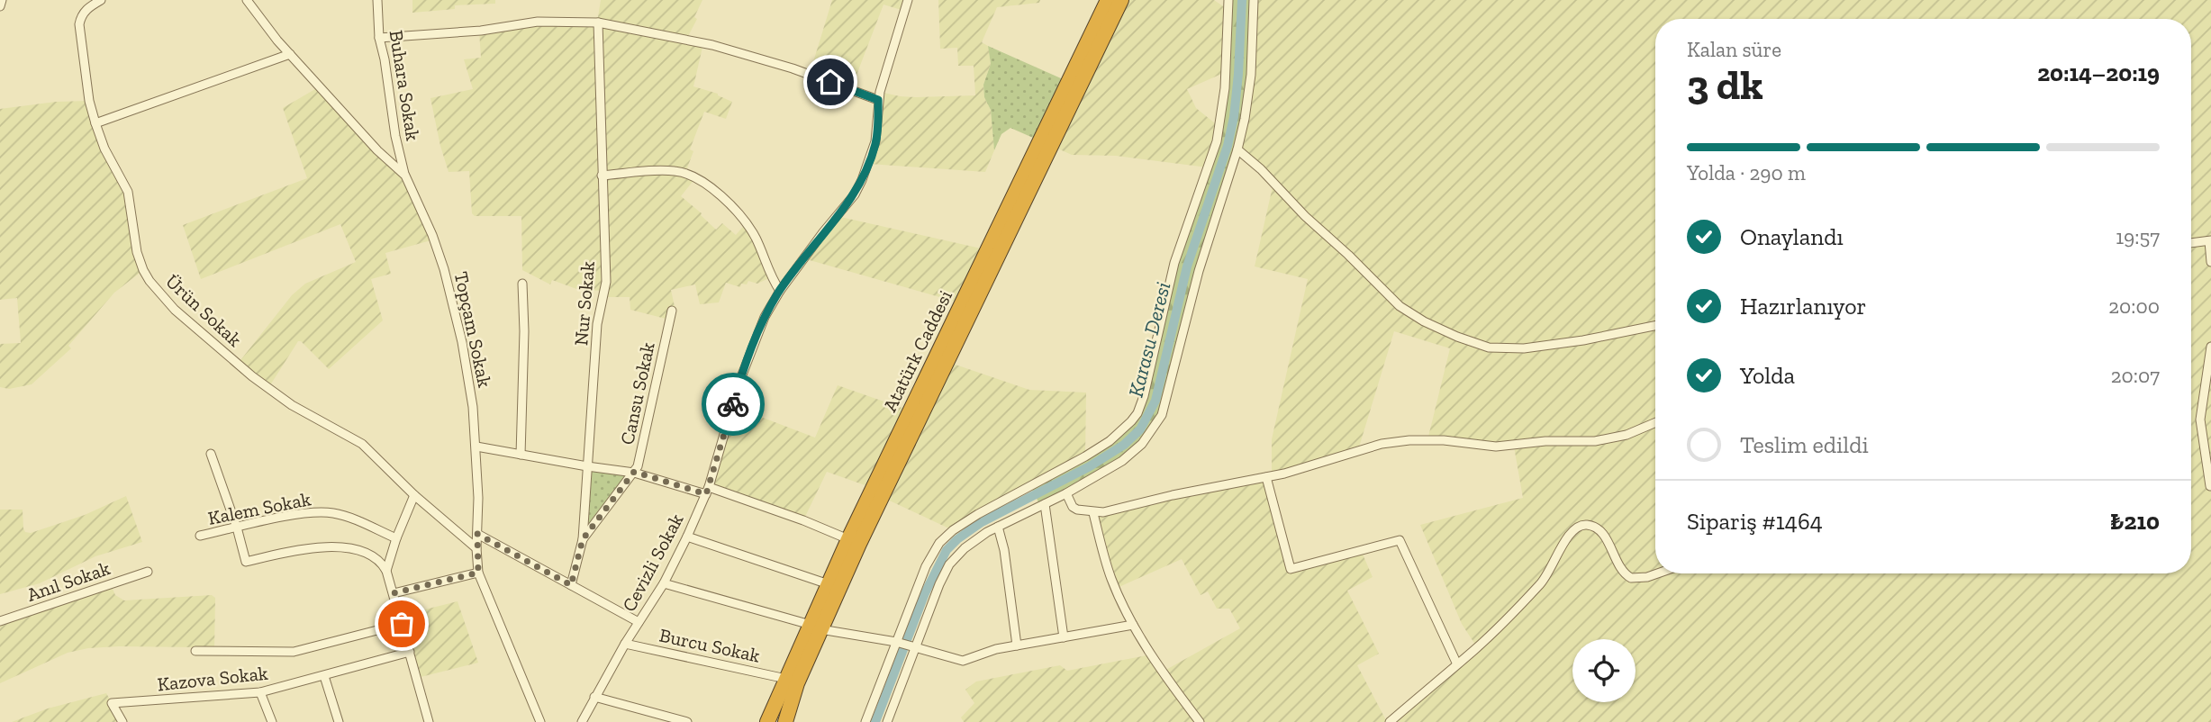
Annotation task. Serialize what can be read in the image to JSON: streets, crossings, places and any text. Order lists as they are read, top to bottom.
{
  "streets": {
    "highway": ["Atatürk Caddesi"],
    "street": [
      "Buhara Sokak",
      "Nur Sokak",
      "Ürün Sokak",
      "Topçam Sokak",
      "Cansu Sokak",
      "Kalem Sokak",
      "Cevizli Sokak",
      "Anıl Sokak",
      "Burcu Sokak",
      "Kazova Sokak"
    ]
  },
  "crossings": [
    ["Buhara Sokak", "Topçam Sokak"],
    ["Nur Sokak", "Cansu Sokak"],
    ["Ürün Sokak", "Topçam Sokak"],
    ["Atatürk Caddesi", "Burcu Sokak"],
    ["Cevizli Sokak", "Burcu Sokak"]
  ],
  "water": ["Karasu Deresi"],
  "page": {
    "heading": ["3 dk", "Kalan süre", "20:14–20:19"],
    "panel": ["Sipariş #1464", "₺210"],
    "bar": "Yolda · 290 m",
    "list": [
      ["Onaylandı", "19:57"],
      ["Hazırlanıyor", "20:00"],
      ["Yolda", "20:07"],
      "Teslim edildi"
    ]
  }
}
